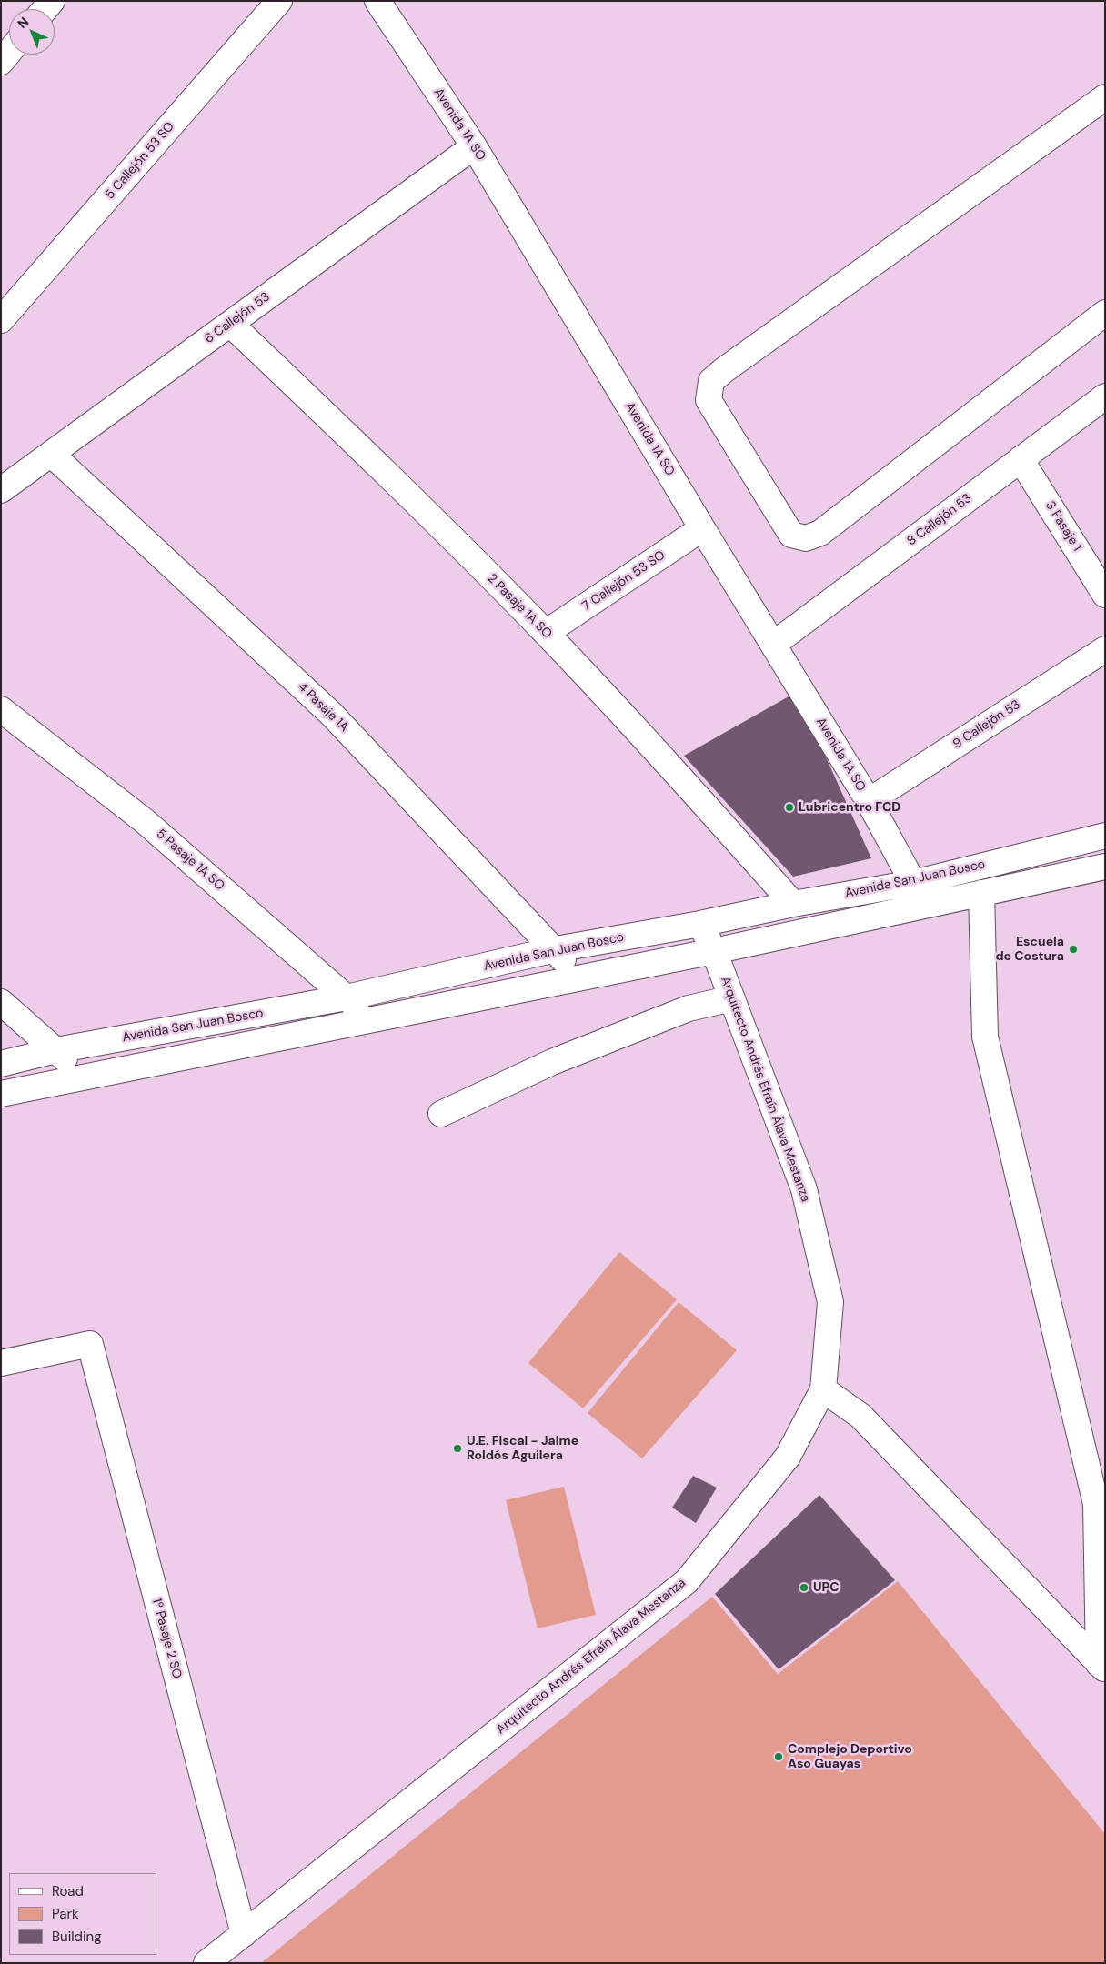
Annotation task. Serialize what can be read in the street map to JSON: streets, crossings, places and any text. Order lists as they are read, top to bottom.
{
  "streets": {
    "street": [
      "Avenida 1A SO",
      "5 Callejón 53 SO",
      "6 Callejón 53",
      "8 Callejón 53",
      "3 Pasaje 1",
      "7 Callejón 53 SO",
      "2 Pasaje 1A SO",
      "4 Pasaje 1A",
      "9 Callejón 53",
      "5 Pasaje 1A SO",
      "Avenida San Juan Bosco",
      "Arquitecto Andrés Efraín Álava Mestanza",
      "1º Pasaje 2 SO"
    ]
  },
  "crossings": [
    ["Avenida 1A SO", "6 Callejón 53"],
    ["Avenida 1A SO", "8 Callejón 53"],
    ["Avenida 1A SO", "7 Callejón 53 SO"],
    ["Avenida 1A SO", "9 Callejón 53"],
    ["Avenida 1A SO", "Avenida San Juan Bosco"],
    ["6 Callejón 53", "2 Pasaje 1A SO"],
    ["6 Callejón 53", "4 Pasaje 1A"],
    ["8 Callejón 53", "3 Pasaje 1"],
    ["7 Callejón 53 SO", "2 Pasaje 1A SO"],
    ["2 Pasaje 1A SO", "Avenida San Juan Bosco"],
    ["4 Pasaje 1A", "Avenida San Juan Bosco"],
    ["5 Pasaje 1A SO", "Avenida San Juan Bosco"],
    ["Avenida San Juan Bosco", "Arquitecto Andrés Efraín Álava Mestanza"],
    ["Arquitecto Andrés Efraín Álava Mestanza", "1º Pasaje 2 SO"]
  ],
  "places": [
    "Lubricentro FCD",
    "Escuela de Costura",
    "U.E. Fiscal - Jaime Roldós Aguilera",
    "UPC",
    "Complejo Deportivo Aso Guayas"
  ],
  "legend": ["Road", "Park", "Building"],
  "north": "top left"
}
